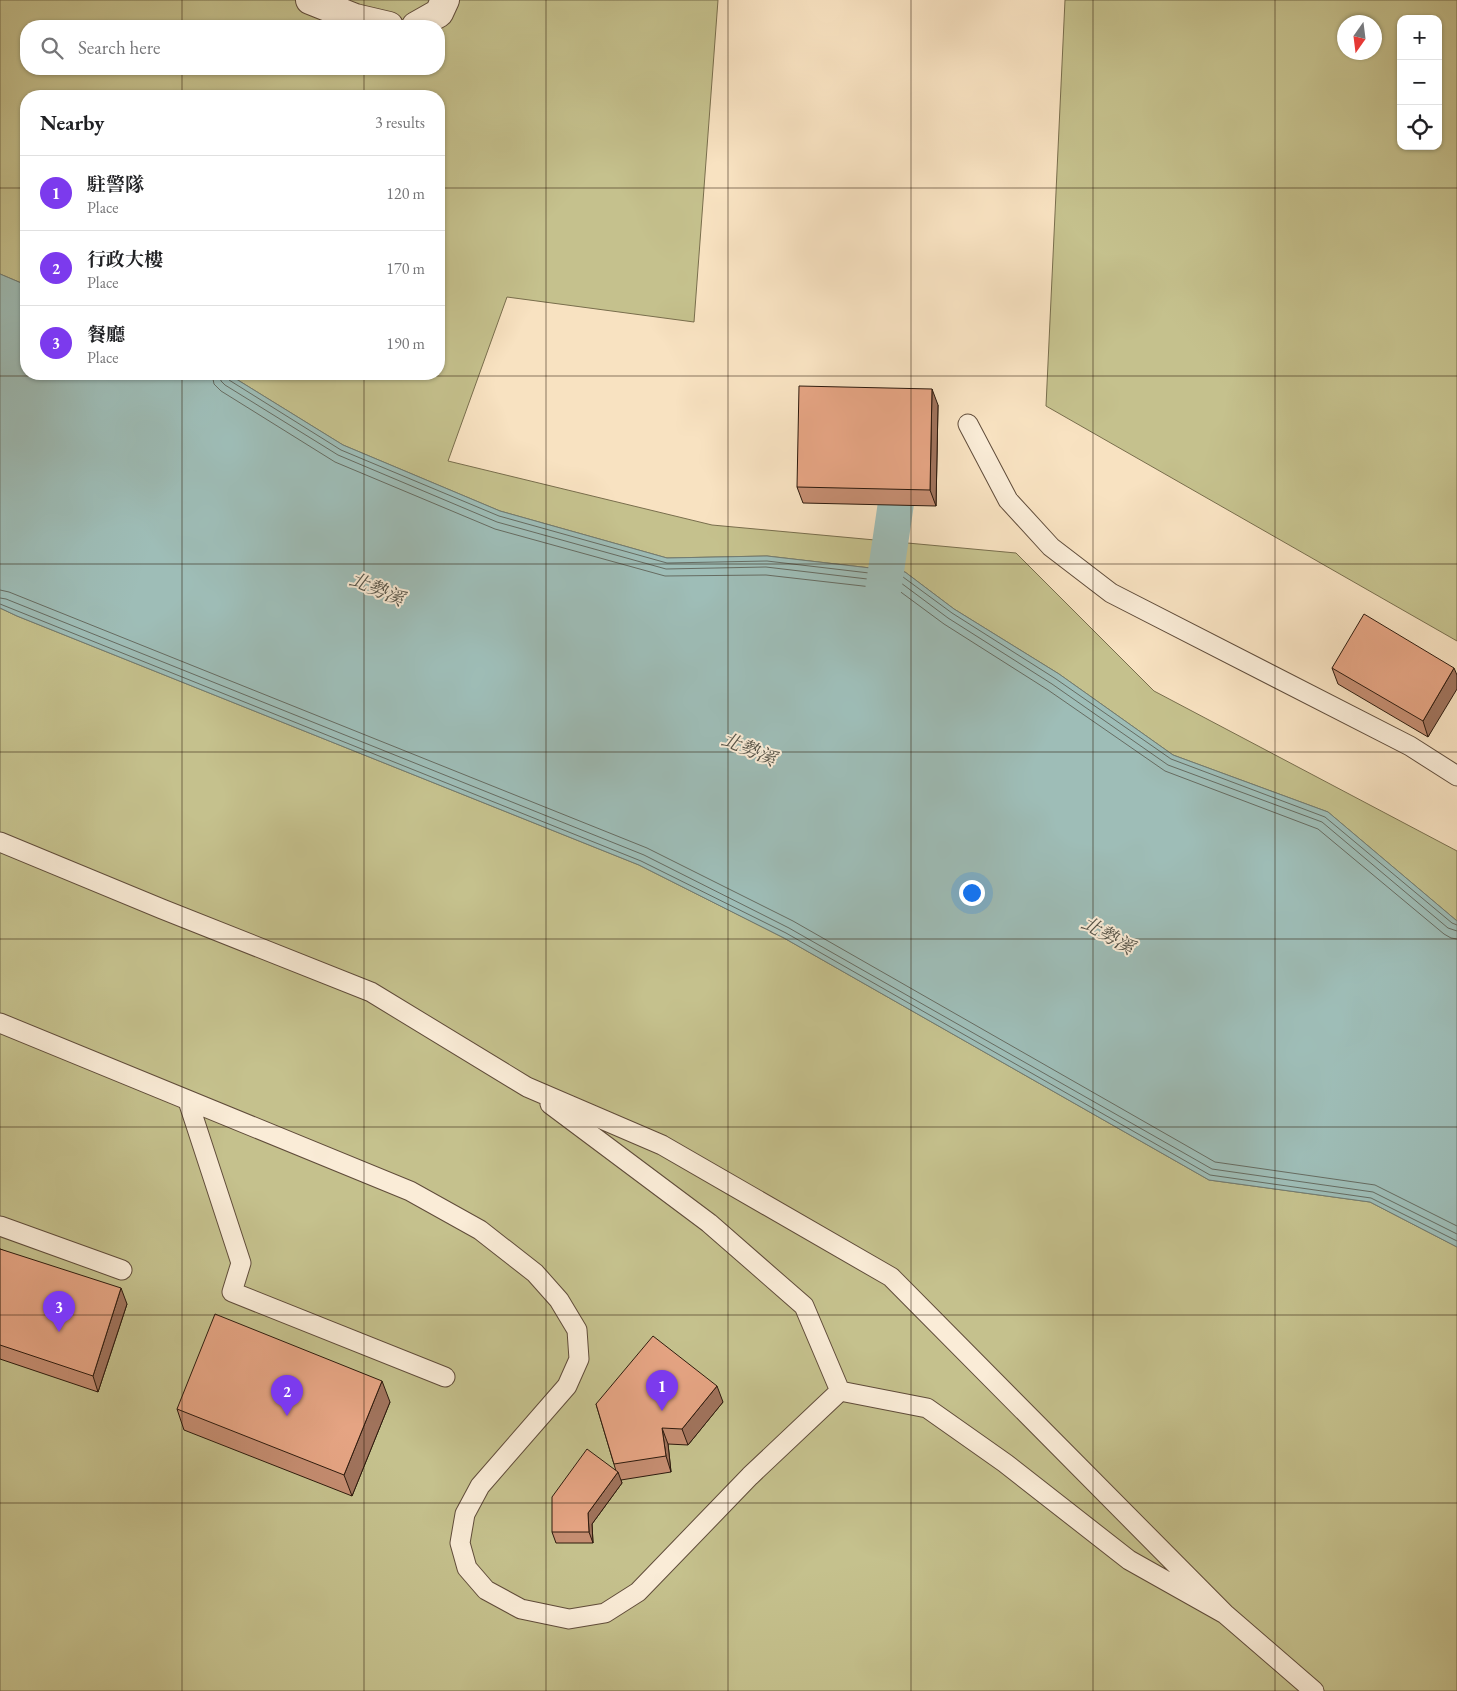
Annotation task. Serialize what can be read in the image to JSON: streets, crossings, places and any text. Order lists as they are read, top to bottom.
{
  "water": ["北勢溪"],
  "north": "bottom",
  "page": {
    "map_buttons": ["+", "−"],
    "search": "Search here",
    "heading": ["Nearby", "3 results"],
    "list": [
      {
        "mark": "1",
        "name": "駐警隊",
        "note": "Place",
        "value": "120 m"
      },
      {
        "mark": "2",
        "name": "行政大樓",
        "note": "Place",
        "value": "170 m"
      },
      {
        "mark": "3",
        "name": "餐廳",
        "note": "Place",
        "value": "190 m"
      }
    ],
    "pins": ["3", "1", "2"]
  }
}
